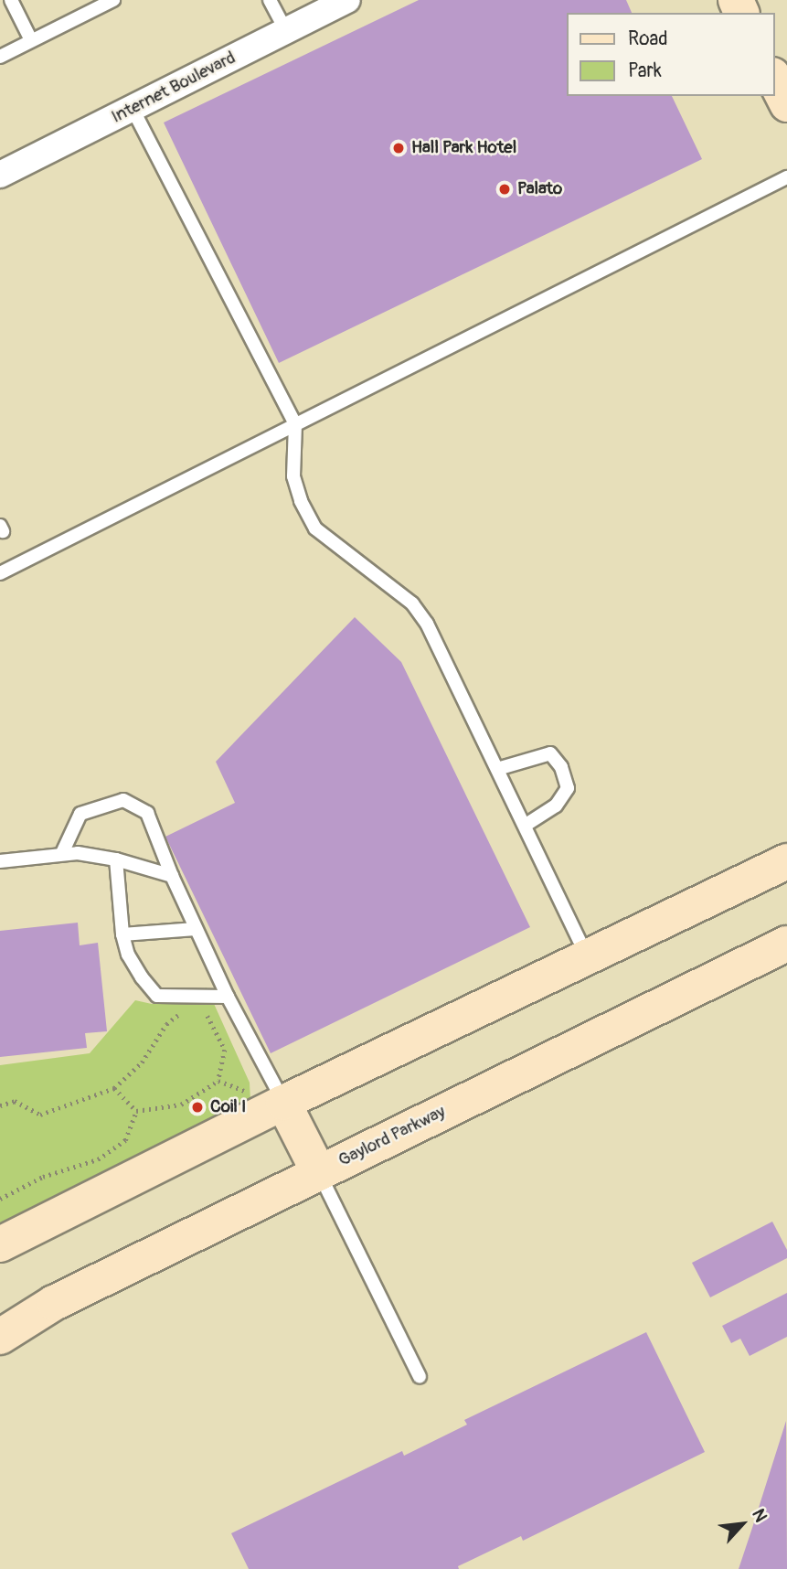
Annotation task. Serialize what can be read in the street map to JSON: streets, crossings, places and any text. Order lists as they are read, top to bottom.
{
  "streets": {
    "street": ["Internet Boulevard", "Gaylord Parkway"]
  },
  "places": ["Hall Park Hotel", "Palato", "Coil I"],
  "legend": ["Road", "Park"],
  "north": "top right"
}
